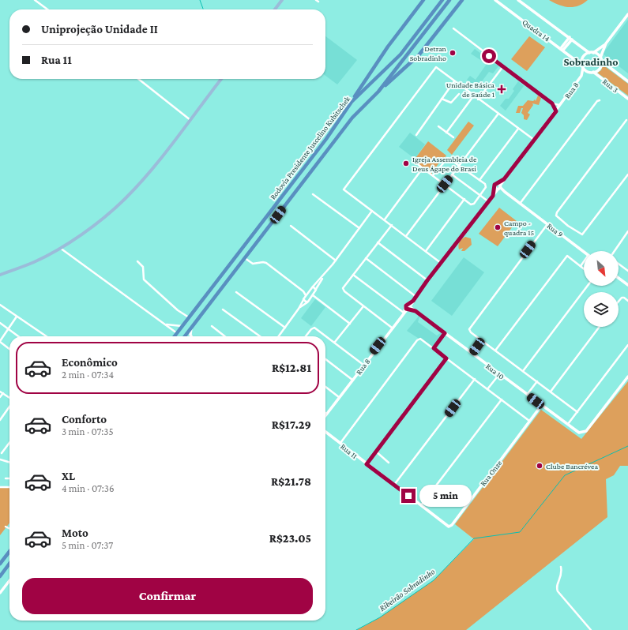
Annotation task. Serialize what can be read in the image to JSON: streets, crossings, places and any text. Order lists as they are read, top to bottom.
{
  "streets": {
    "highway": ["Rodovia Presidente Juscelino Kubitschek"],
    "main road": [
      "Quadra 14",
      "Rua 3",
      "Rua 8",
      "Rua 9",
      "Rua 10",
      "Rua 11",
      "Rua Onze"
    ]
  },
  "crossings": [
    ["Quadra 14", "Rua 3"],
    ["Quadra 14", "Rua 8"],
    ["Rua 3", "Rua 8"],
    ["Rua 8", "Rua 9"],
    ["Rua 8", "Rua 10"],
    ["Rua 10", "Rua Onze"],
    ["Rua 11", "Rua Onze"]
  ],
  "districts": ["Sobradinho"],
  "water": ["Ribeirão Sobradinho"],
  "places": {
    "other": [
      "Detran Sobradinho",
      "Igreja Assembleia de Deus Ágape do Brasi",
      "Campo - quadra 15",
      "Clube Bancrévea"
    ],
    "health": ["Unidade Básica de Saúde 1"]
  },
  "north": "bottom right",
  "page": {
    "banner": ["Uniprojeção Unidade II", "Rua 11"],
    "list": [
      {
        "name": "Econômico",
        "note": "2 min · 07:34",
        "value": "R$12.81"
      },
      {
        "name": "Conforto",
        "note": "3 min · 07:35",
        "value": "R$17.29"
      },
      {
        "name": "XL",
        "note": "4 min · 07:36",
        "value": "R$21.78"
      },
      {
        "name": "Moto",
        "note": "5 min · 07:37",
        "value": "R$23.05"
      }
    ],
    "bubble": "5 min",
    "buttons": "Confirmar"
  }
}
